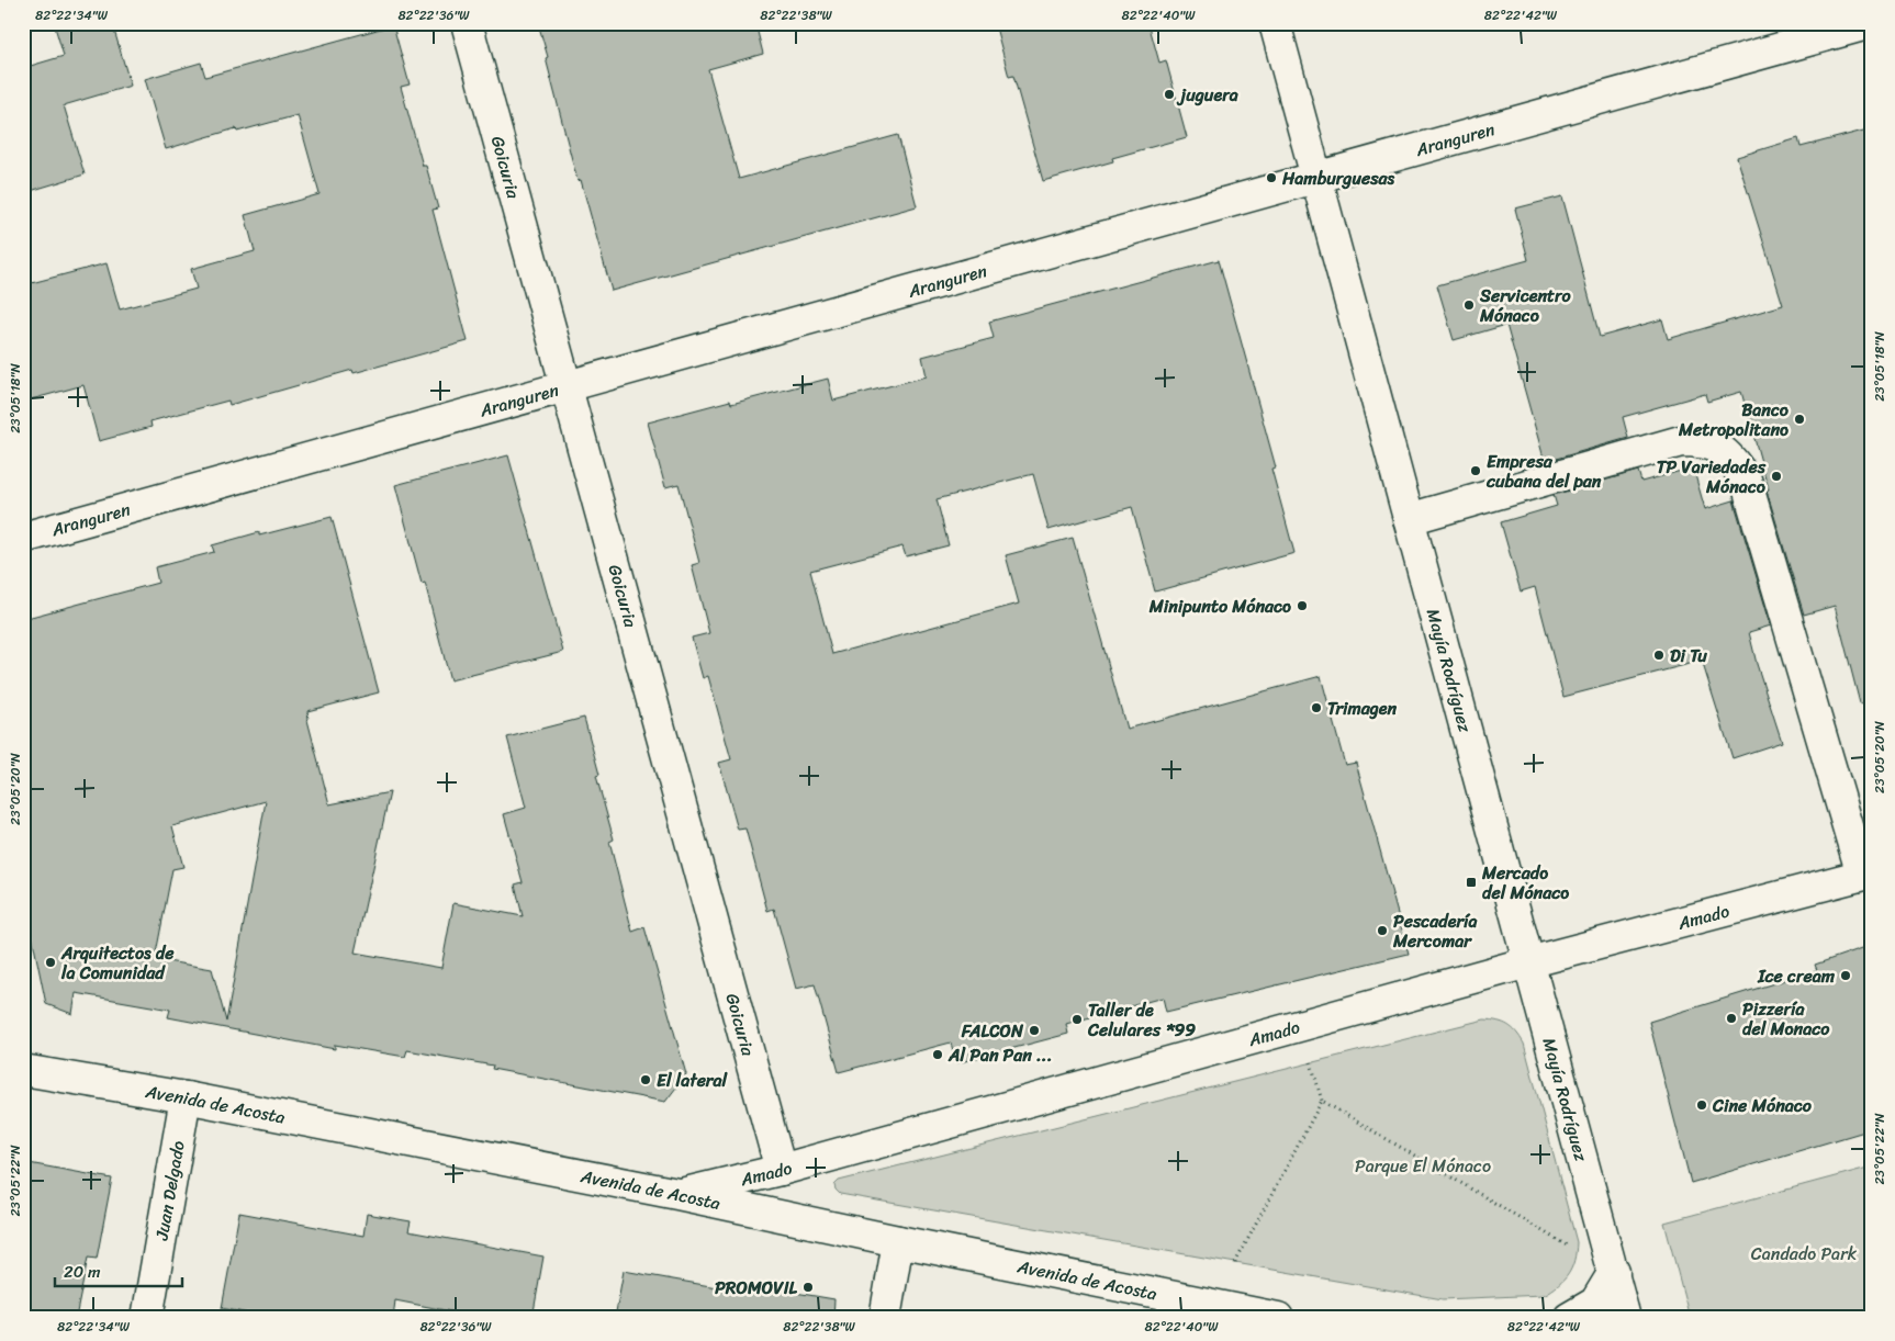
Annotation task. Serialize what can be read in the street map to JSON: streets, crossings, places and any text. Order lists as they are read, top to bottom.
{
  "streets": {
    "street": [
      "Aranguren",
      "Goicuria",
      "Mayía Rodríguez",
      "Amado",
      "Avenida de Acosta",
      "Juan Delgado"
    ]
  },
  "crossings": [
    ["Aranguren", "Goicuria"],
    ["Aranguren", "Mayía Rodríguez"],
    ["Goicuria", "Amado"],
    ["Mayía Rodríguez", "Amado"],
    ["Amado", "Avenida de Acosta"],
    ["Avenida de Acosta", "Juan Delgado"]
  ],
  "parks": ["Parque El Mónaco", "Candado Park"],
  "places": {
    "other": [
      "juguera",
      "Hamburguesas",
      "Servicentro Mónaco",
      "Banco Metropolitano",
      "Empresa cubana del pan",
      "TP Variedades Mónaco",
      "Minipunto Mónaco",
      "Di Tu",
      "Trimagen",
      "Pescadería Mercomar",
      "Arquitectos de la Comunidad",
      "Ice cream",
      "Pizzería del Monaco",
      "Taller de Celulares *99",
      "FALCON",
      "Al Pan Pan ...",
      "El lateral",
      "Cine Mónaco",
      "PROMOVIL"
    ],
    "transit": ["Mercado del Mónaco"]
  },
  "scale_bar": "20 m",
  "coordinates": [
    "82°22'34\"W",
    "82°22'36\"W",
    "82°22'38\"W",
    "82°22'40\"W",
    "82°22'42\"W",
    "23°05'18\"N",
    "23°05'20\"N",
    "23°05'22\"N"
  ]
}
